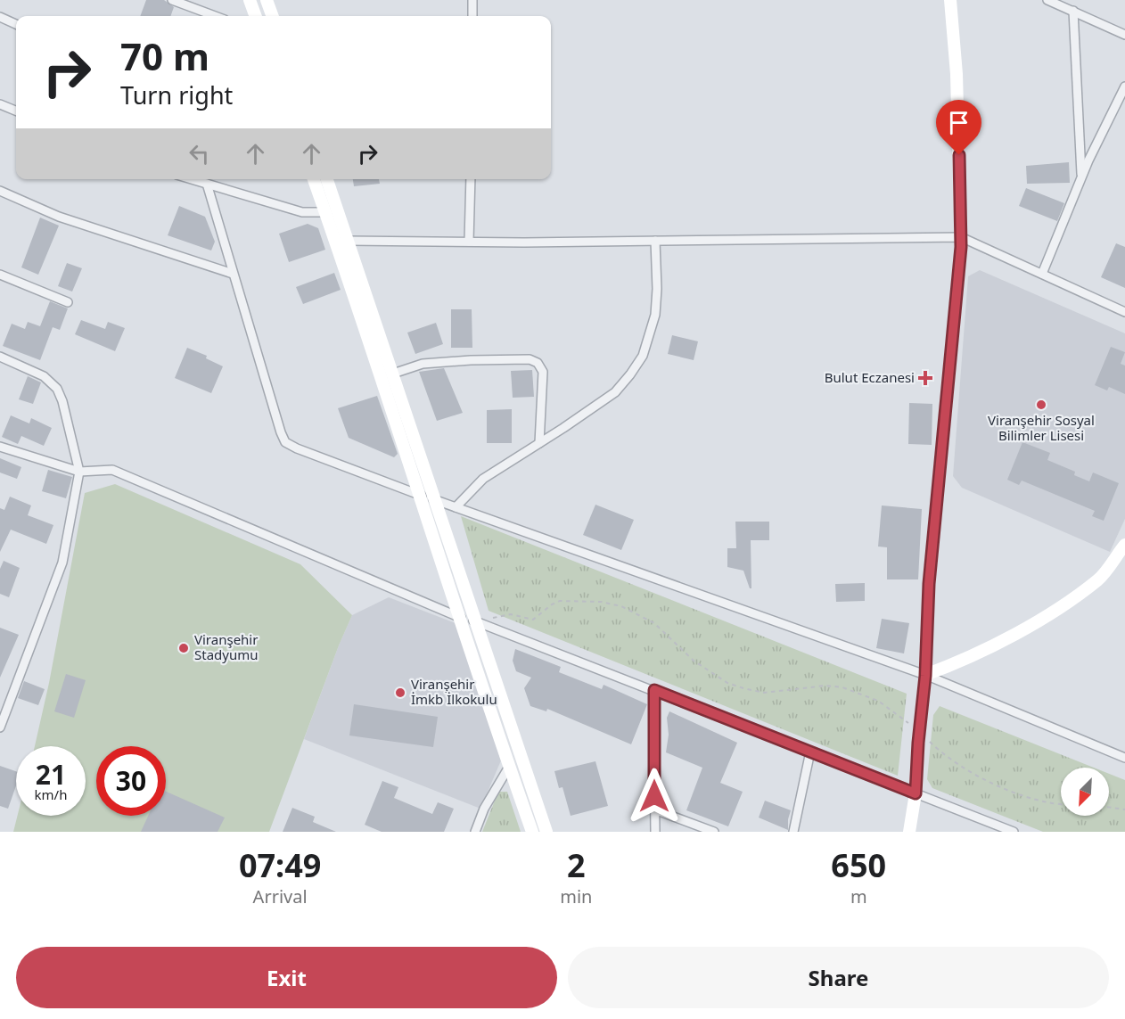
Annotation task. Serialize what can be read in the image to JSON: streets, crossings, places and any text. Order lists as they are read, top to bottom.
{
  "places": {
    "health": ["Bulut Eczanesi"],
    "other": ["Viranşehir Sosyal Bilimler Lisesi", "Viranşehir Stadyumu", "Viranşehir İmkb İlkokulu"]
  },
  "north": "bottom left",
  "page": {
    "turn": ["70 m", "Turn right"],
    "speed": "21 km/h",
    "limit": "30",
    "eta": [
      "07:49",
      "Arrival",
      "2",
      "min",
      "650",
      "m"
    ],
    "buttons": ["Exit", "Share"]
  }
}
